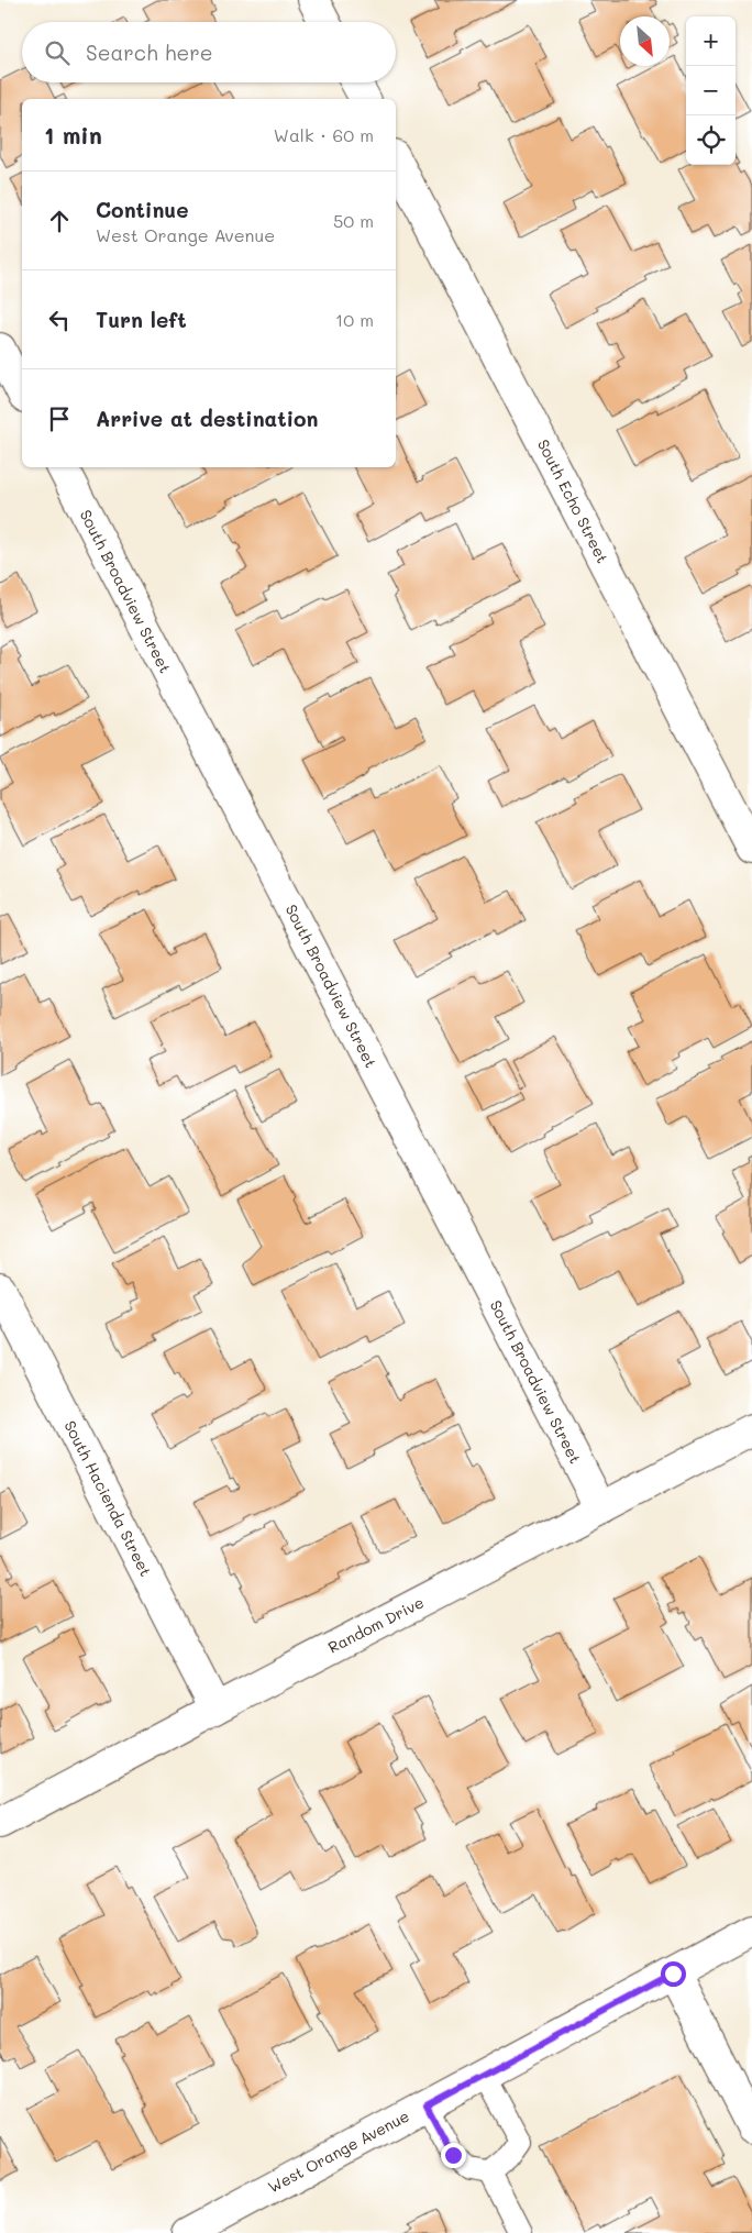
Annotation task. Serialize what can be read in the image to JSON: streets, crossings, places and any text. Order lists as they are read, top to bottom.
{
  "streets": {
    "street": [
      "South Echo Street",
      "South Broadview Street",
      "South Hacienda Street",
      "Random Drive",
      "West Orange Avenue"
    ]
  },
  "crossings": [
    ["South Broadview Street", "Random Drive"],
    ["South Hacienda Street", "Random Drive"]
  ],
  "north": "bottom right",
  "page": {
    "map_buttons": ["+", "−"],
    "search": "Search here",
    "heading": ["1 min", "Walk · 60 m"],
    "list": [
      ["Continue", "West Orange Avenue", "50 m"],
      ["Turn left", "10 m"],
      "Arrive at destination"
    ]
  }
}
